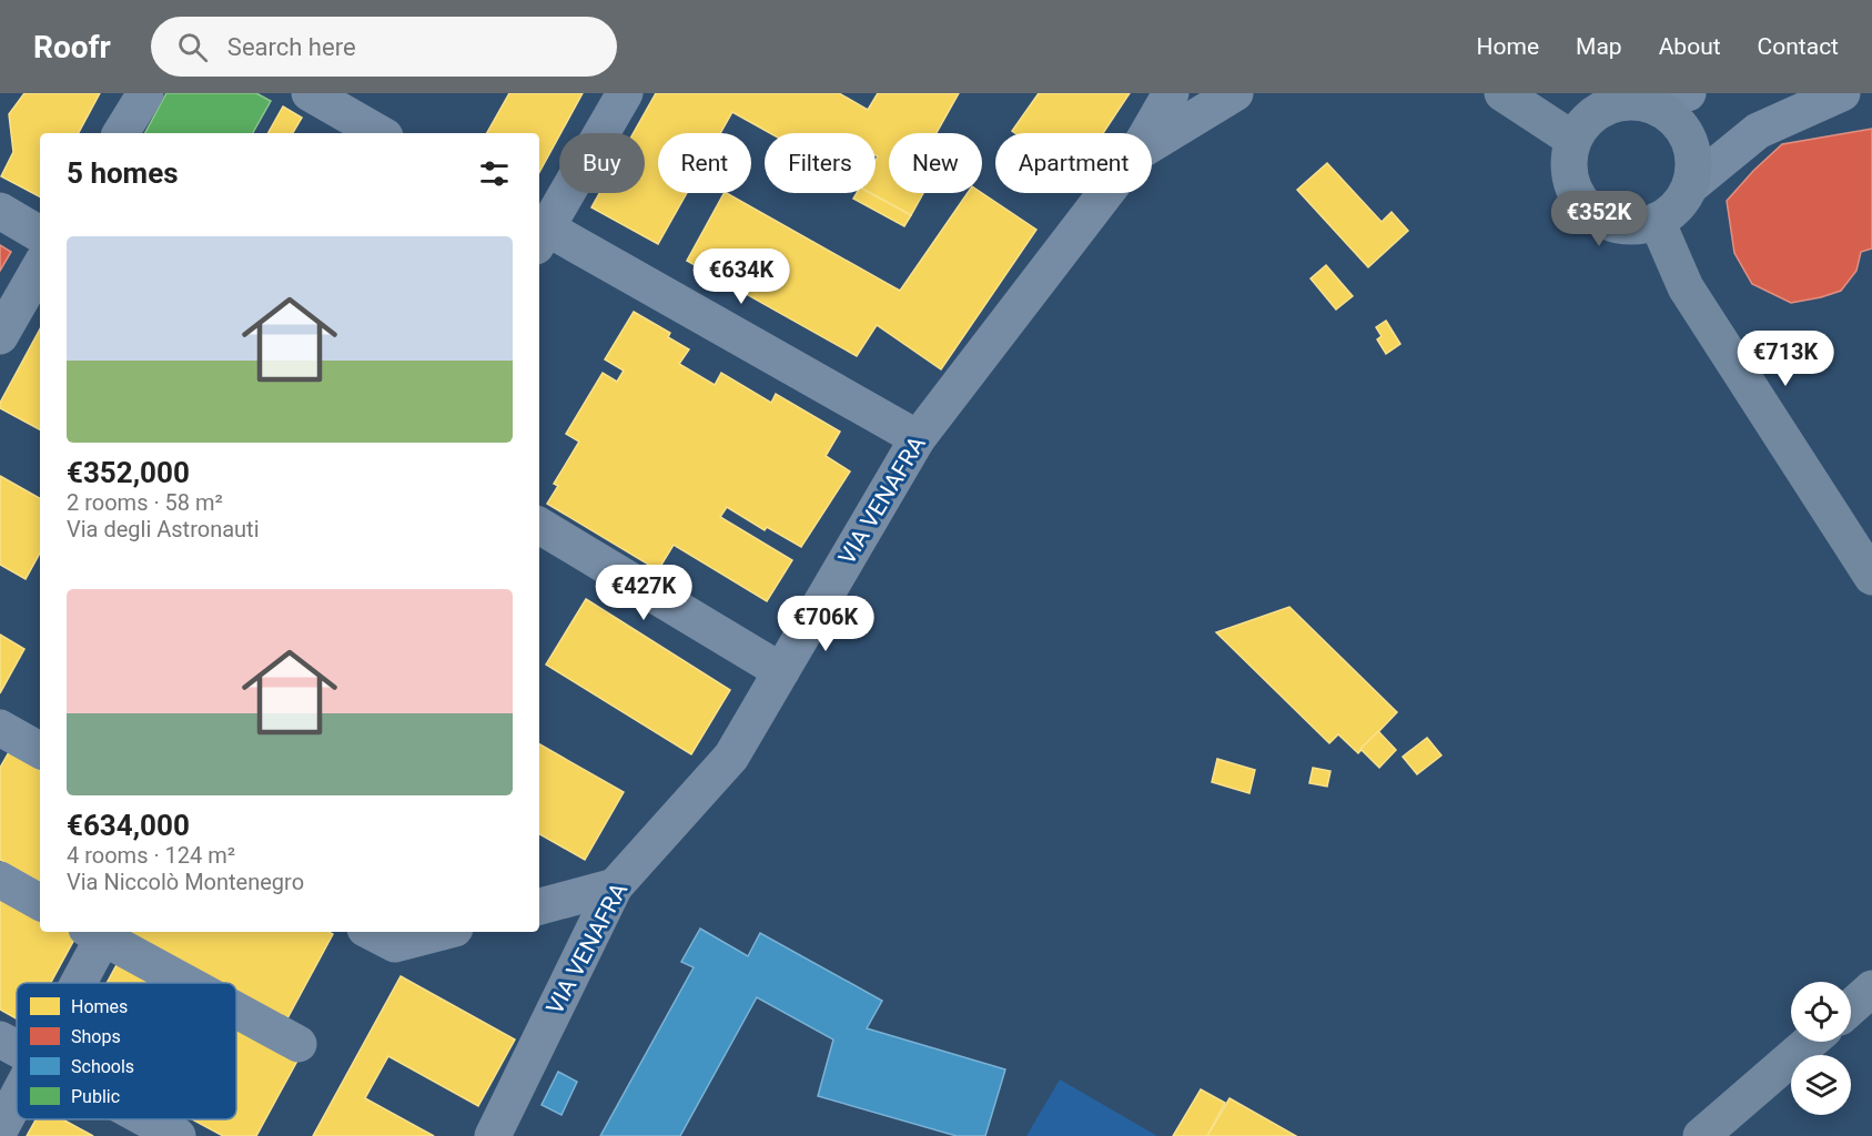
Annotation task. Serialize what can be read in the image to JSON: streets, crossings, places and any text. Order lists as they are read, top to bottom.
{
  "streets": {
    "street": ["VIA VENAFRA"]
  },
  "legend": [
    "Homes",
    "Shops",
    "Schools",
    "Public"
  ],
  "page": {
    "header": "Roofr",
    "search": "Search here",
    "nav": [
      "Home",
      "Map",
      "About",
      "Contact"
    ],
    "chip": [
      "Buy",
      "Rent",
      "Filters",
      "New",
      "Apartment"
    ],
    "heading": "5 homes",
    "price": [
      "€352K",
      "€634K",
      "€713K",
      "€427K",
      "€706K"
    ],
    "list": [
      {
        "name": "€352,000",
        "note": "2 rooms · 58 m² · Via degli Astronauti"
      },
      {
        "name": "€634,000",
        "note": "4 rooms · 124 m² · Via Niccolò Montenegro"
      }
    ]
  }
}
